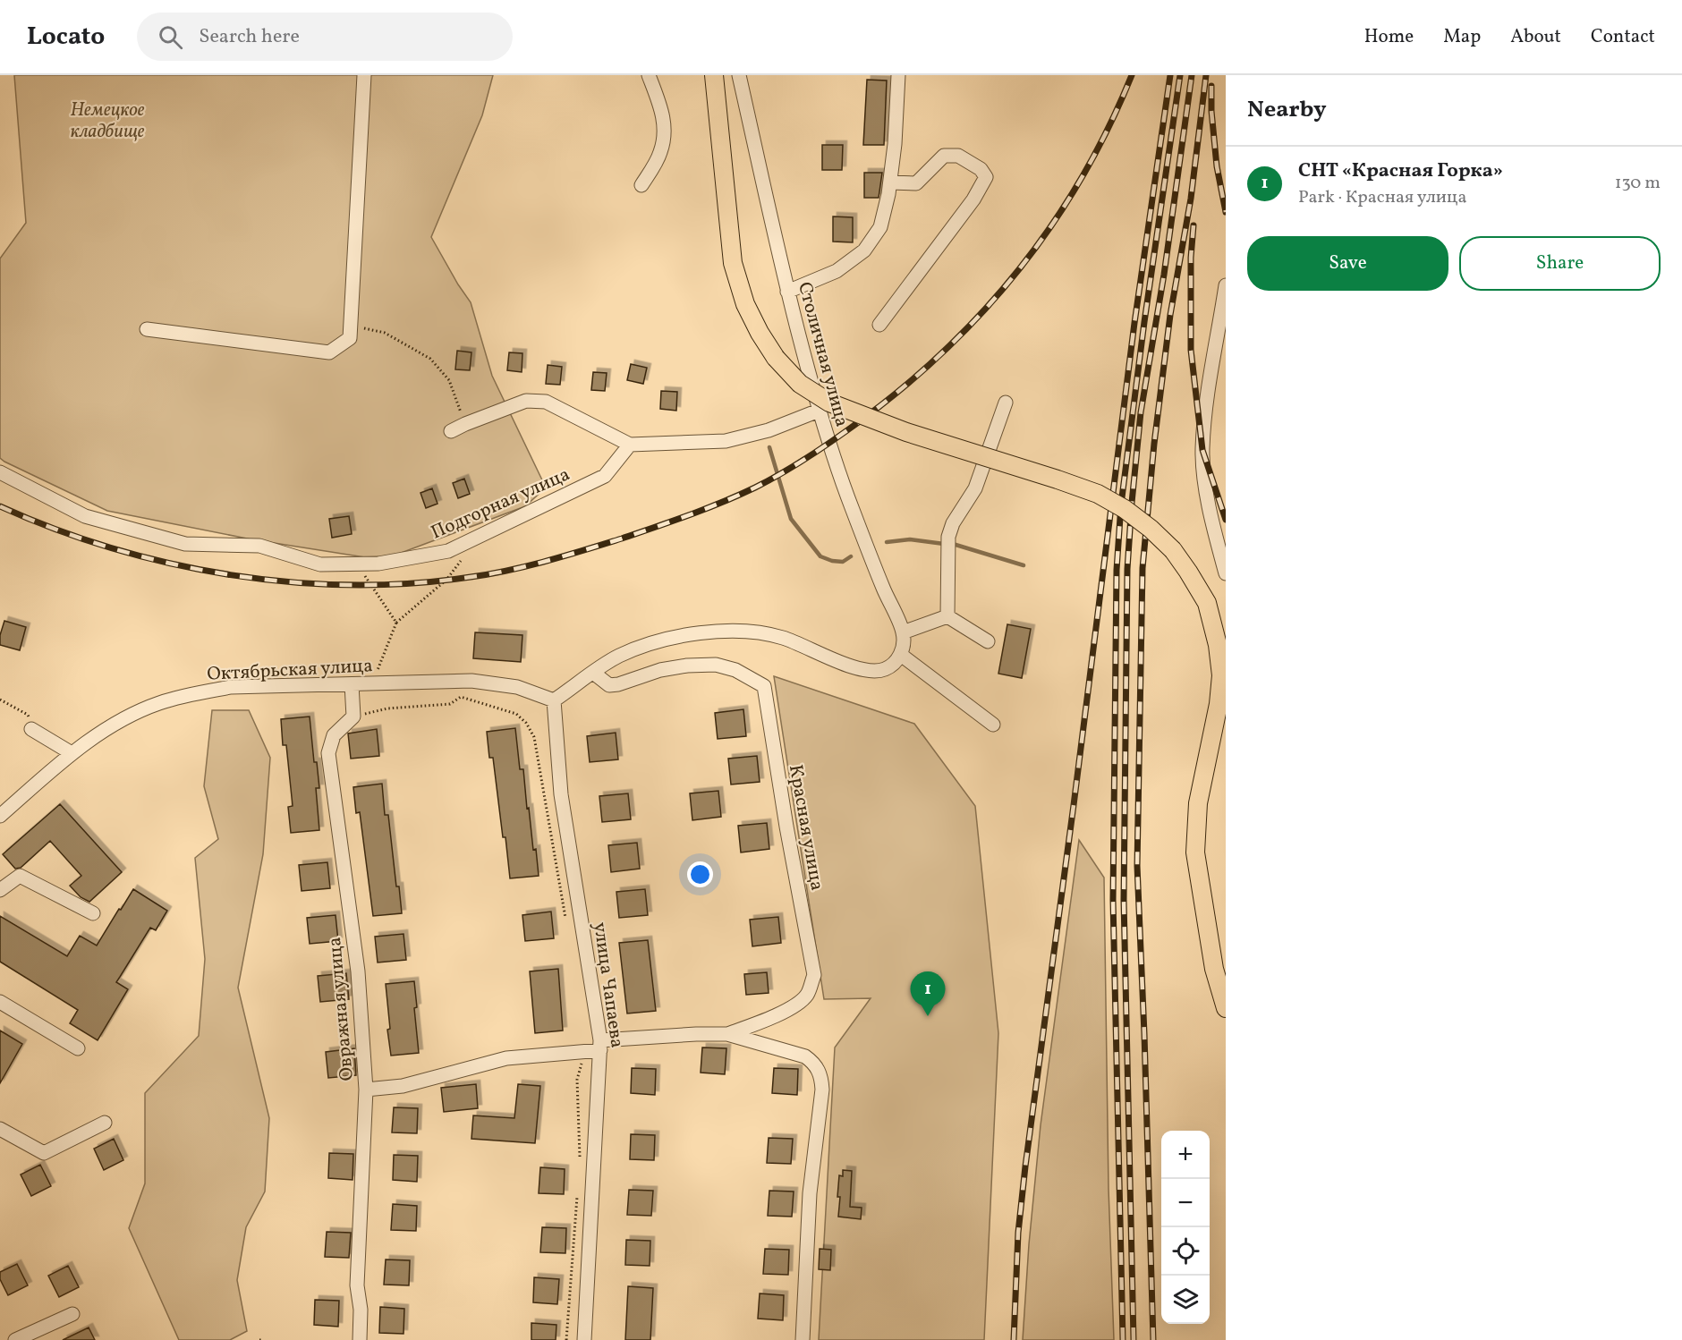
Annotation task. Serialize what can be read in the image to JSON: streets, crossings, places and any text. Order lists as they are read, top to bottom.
{
  "streets": {
    "street": [
      "Столичная улица",
      "Подгорная улица",
      "Октябрьская улица",
      "Красная улица",
      "улица Чапаева",
      "Овражная улица"
    ]
  },
  "crossings": [
    ["Октябрьская улица", "улица Чапаева"]
  ],
  "parks": ["Немецкое кладбище"],
  "page": {
    "header": "Locato",
    "search": "Search here",
    "nav": [
      "Home",
      "Map",
      "About",
      "Contact"
    ],
    "heading": "Nearby",
    "list": [
      {
        "mark": "1",
        "name": "СНТ «Красная Горка»",
        "note": "Park · Красная улица",
        "value": "130 m"
      }
    ],
    "buttons": ["Save", "Share"],
    "pins": "1",
    "map_buttons": ["+", "−"]
  }
}
